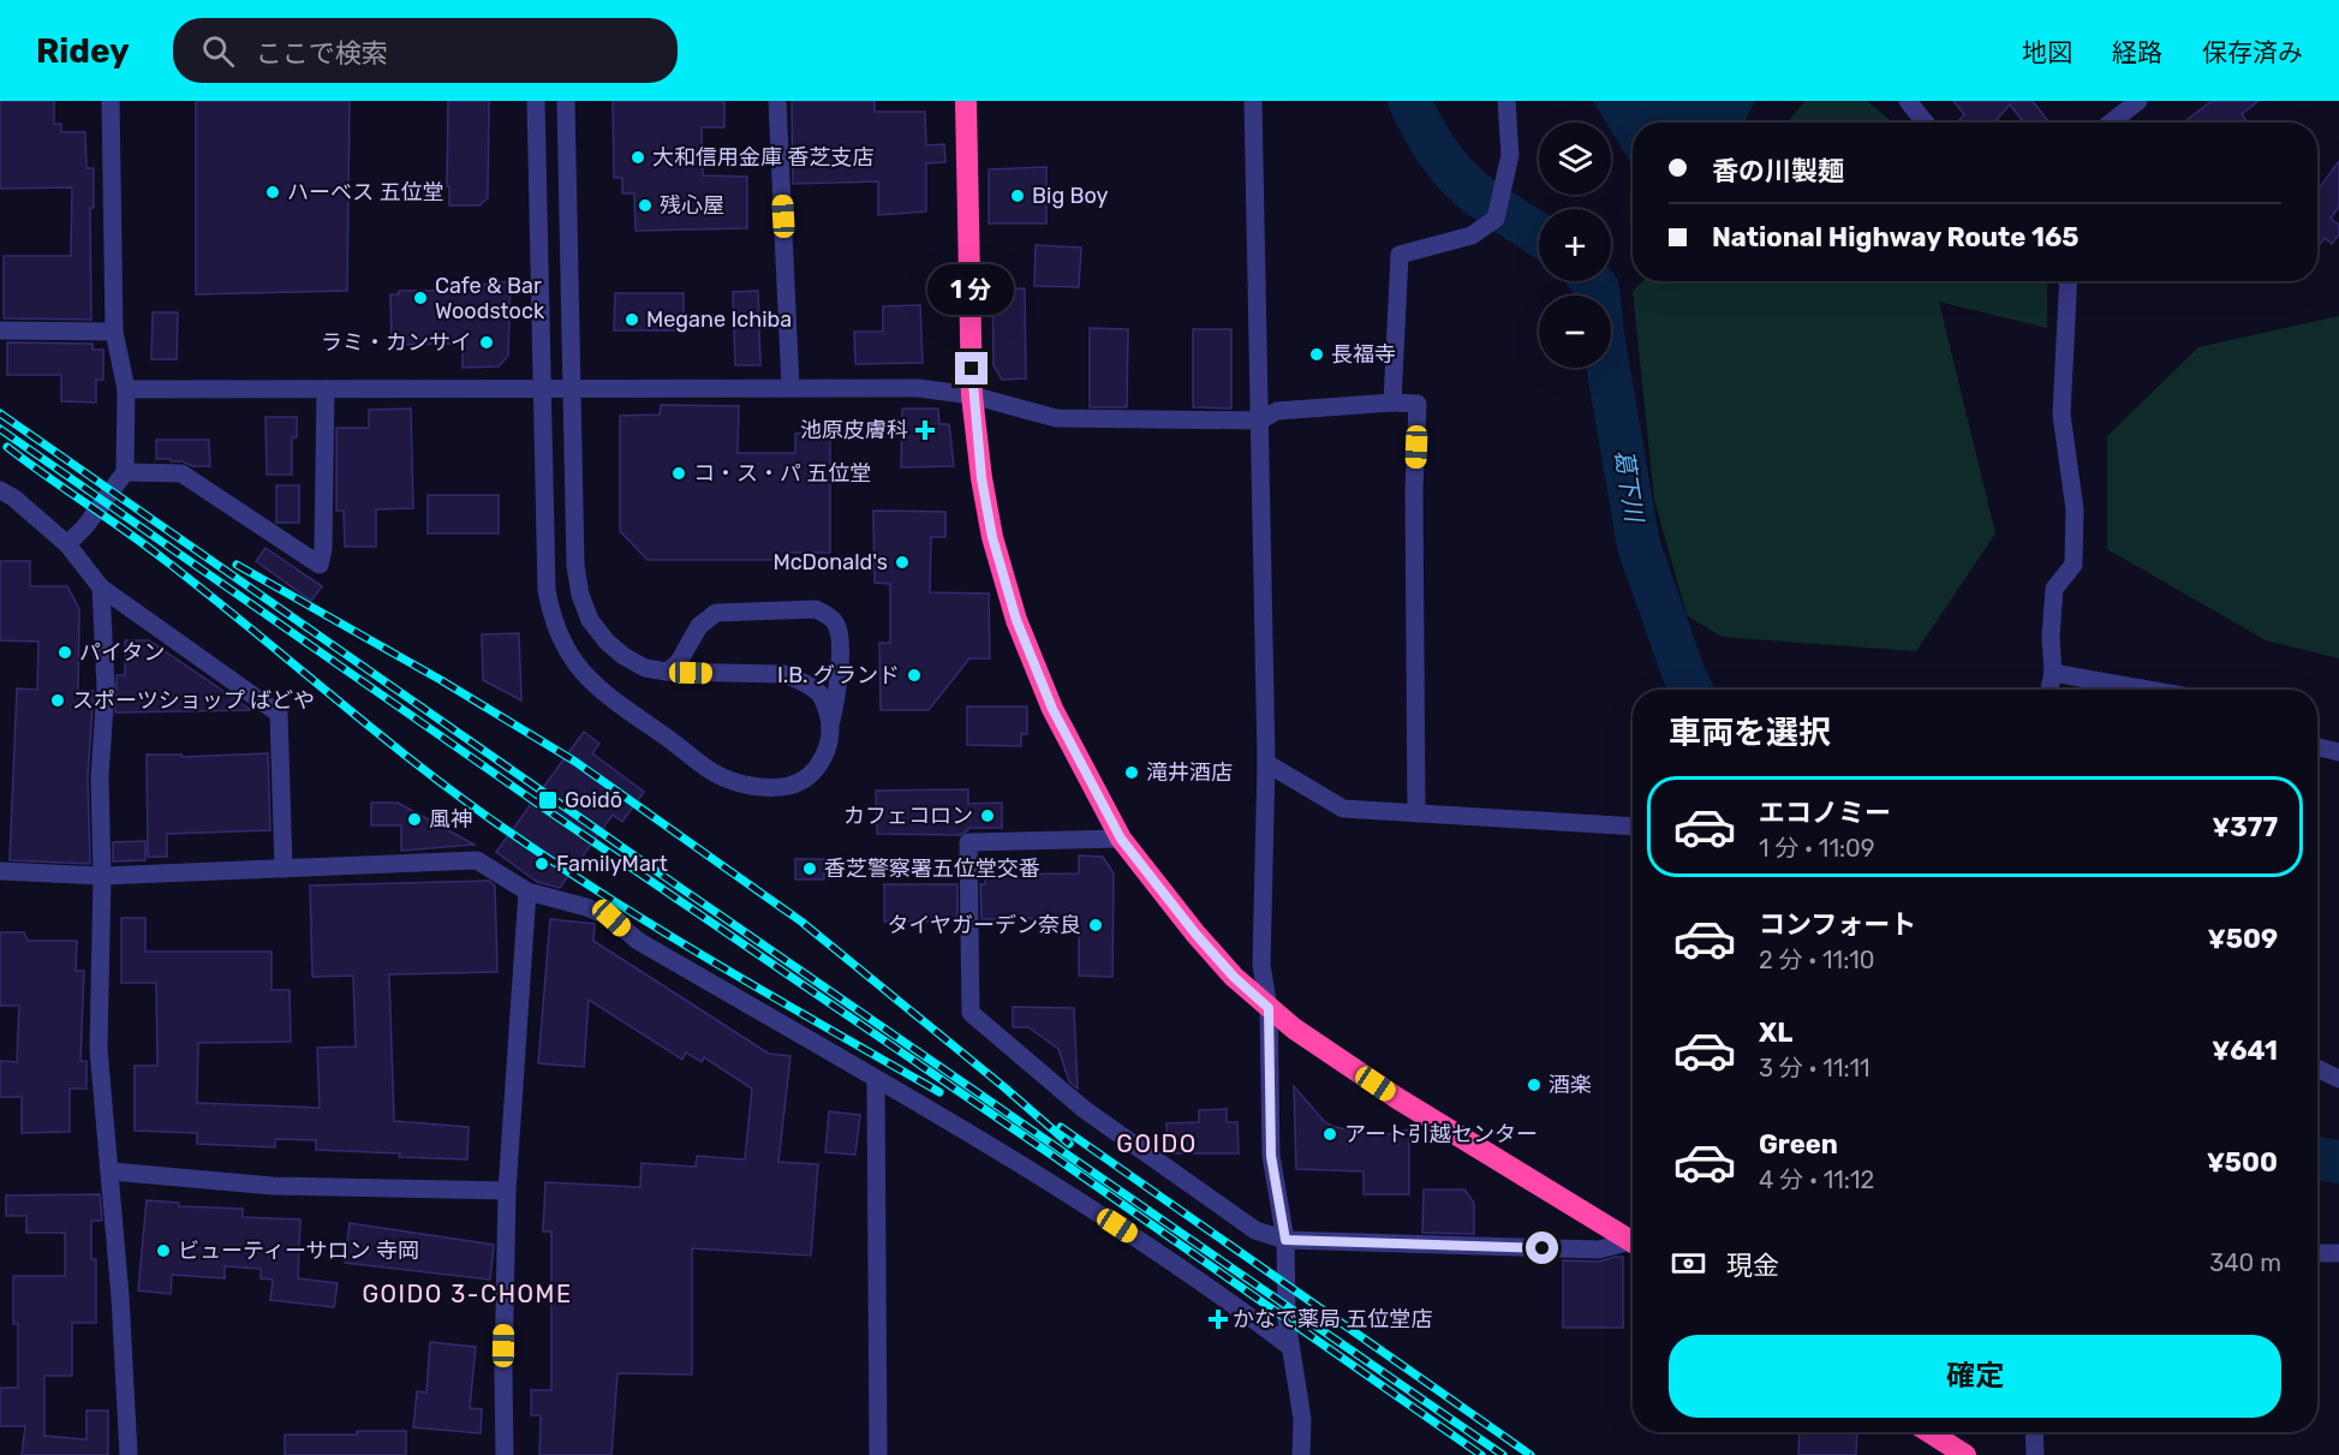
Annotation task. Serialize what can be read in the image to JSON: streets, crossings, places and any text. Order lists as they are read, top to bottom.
{
  "districts": ["GOIDO", "GOIDO 3-CHOME"],
  "water": ["葛下川"],
  "places": {
    "other": [
      "大和信用金庫 香芝支店",
      "ハーベス 五位堂",
      "Big Boy",
      "残心屋",
      "Cafe & Bar Woodstock",
      "Megane Ichiba",
      "ラミ・カンサイ",
      "長福寺",
      "コ・ス・パ 五位堂",
      "McDonald's",
      "パイタン",
      "I.B. グランド",
      "スポーツショップ ばどや",
      "滝井酒店",
      "カフェコロン",
      "風神",
      "FamilyMart",
      "香芝警察署五位堂交番",
      "タイヤガーデン奈良",
      "酒楽",
      "アート引越センター",
      "ビューティーサロン 寺岡"
    ],
    "health": ["池原皮膚科", "かなで薬局 五位堂店"],
    "transit": ["Goidō"]
  },
  "page": {
    "header": "Ridey",
    "search": "ここで検索",
    "nav": ["地図", "経路", "保存済み"],
    "map_buttons": ["+", "−"],
    "banner": ["香の川製麺", "National Highway Route 165"],
    "bubble": "1 分",
    "heading": "車両を選択",
    "list": [
      {
        "name": "エコノミー",
        "note": "1 分 · 11:09",
        "value": "¥377"
      },
      {
        "name": "コンフォート",
        "note": "2 分 · 11:10",
        "value": "¥509"
      },
      {
        "name": "XL",
        "note": "3 分 · 11:11",
        "value": "¥641"
      },
      {
        "name": "Green",
        "note": "4 分 · 11:12",
        "value": "¥500"
      }
    ],
    "pay": ["現金", "340 m"],
    "buttons": "確定"
  }
}
